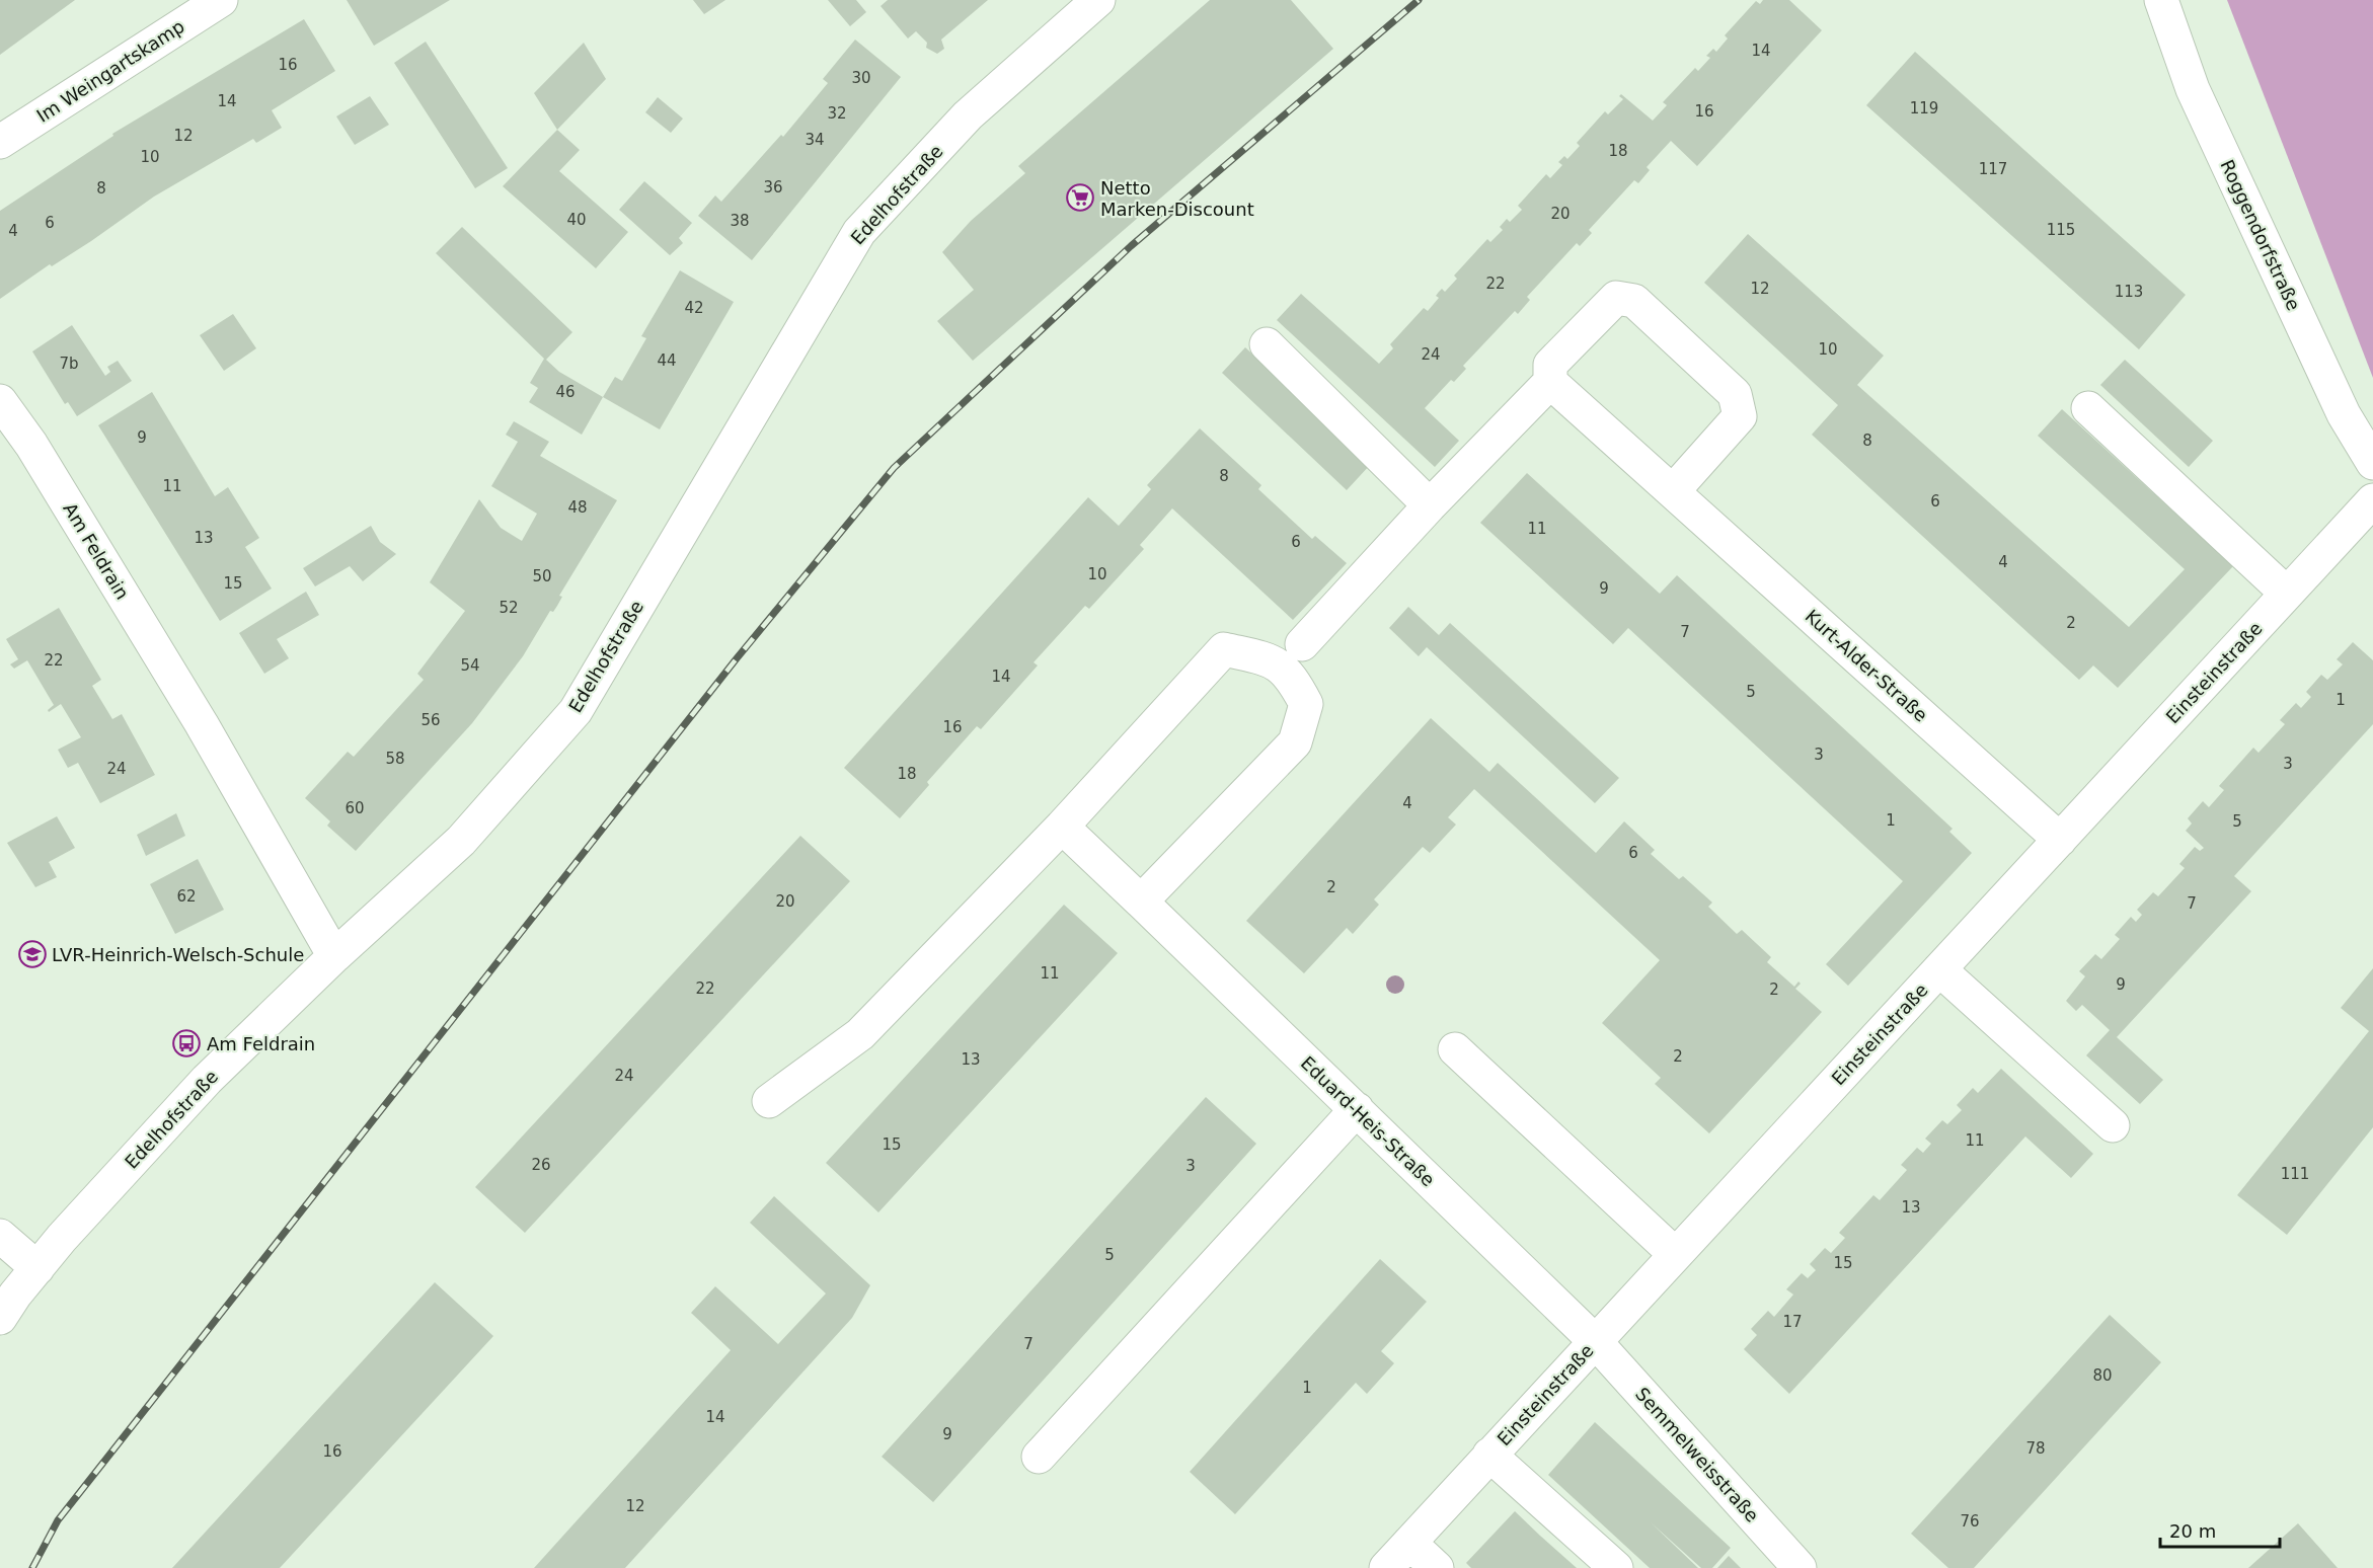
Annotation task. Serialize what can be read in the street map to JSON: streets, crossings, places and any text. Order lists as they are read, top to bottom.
{
  "streets": {
    "street": [
      "Im Weingartskamp",
      "Edelhofstraße",
      "Roggendorfstraße",
      "Am Feldrain",
      "Kurt-Alder-Straße",
      "Einsteinstraße",
      "Eduard-Heis-Straße",
      "Semmelweisstraße"
    ]
  },
  "crossings": [
    ["Edelhofstraße", "Am Feldrain"],
    ["Kurt-Alder-Straße", "Einsteinstraße"],
    ["Einsteinstraße", "Eduard-Heis-Straße"],
    ["Einsteinstraße", "Semmelweisstraße"],
    ["Eduard-Heis-Straße", "Semmelweisstraße"]
  ],
  "places": {
    "supermarket": ["Netto Marken-Discount"],
    "school or university": ["LVR-Heinrich-Welsch-Schule"],
    "bus stop": ["Am Feldrain"]
  },
  "house_numbers": [
    "14",
    "16",
    "30",
    "14",
    "119",
    "16",
    "32",
    "12",
    "34",
    "18",
    "10",
    "117",
    "36",
    "8",
    "20",
    "40",
    "38",
    "6",
    "115",
    "4",
    "22",
    "12",
    "113",
    "42",
    "10",
    "24",
    "44",
    "7b",
    "46",
    "9",
    "8",
    "8",
    "11",
    "6",
    "48",
    "11",
    "13",
    "6",
    "4",
    "10",
    "50",
    "15",
    "9",
    "52",
    "2",
    "7",
    "22",
    "54",
    "14",
    "5",
    "1",
    "56",
    "16",
    "3",
    "58",
    "3",
    "24",
    "18",
    "4",
    "60",
    "1",
    "5",
    "6",
    "2",
    "62",
    "20",
    "7",
    "11",
    "9",
    "22",
    "2",
    "2",
    "13",
    "24",
    "11",
    "15",
    "26",
    "3",
    "111",
    "13",
    "5",
    "15",
    "17",
    "7",
    "80",
    "1",
    "14",
    "9",
    "78",
    "16",
    "12",
    "76"
  ],
  "scale_bar": "20 m"
}
